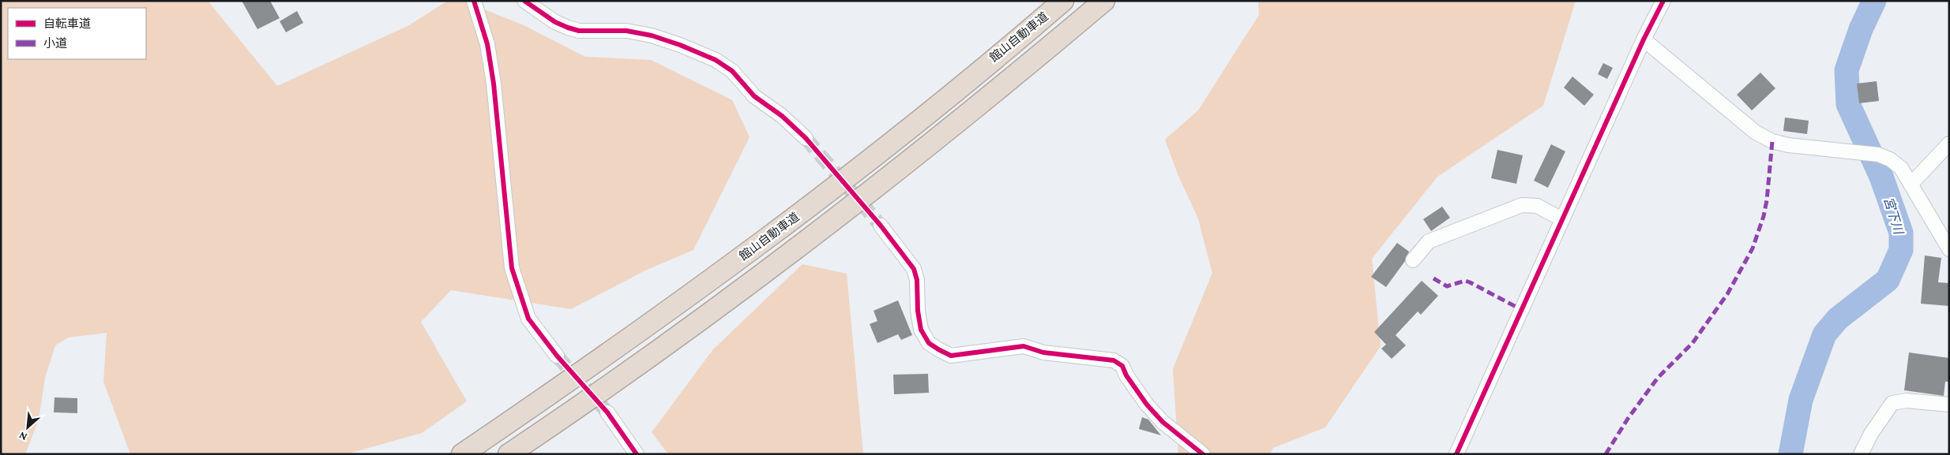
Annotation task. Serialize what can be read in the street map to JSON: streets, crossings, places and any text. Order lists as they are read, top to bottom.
{
  "streets": {
    "highway": ["館山自動車道"]
  },
  "water": ["宮下川"],
  "legend": ["自転車道", "小道"],
  "north": "bottom left"
}
